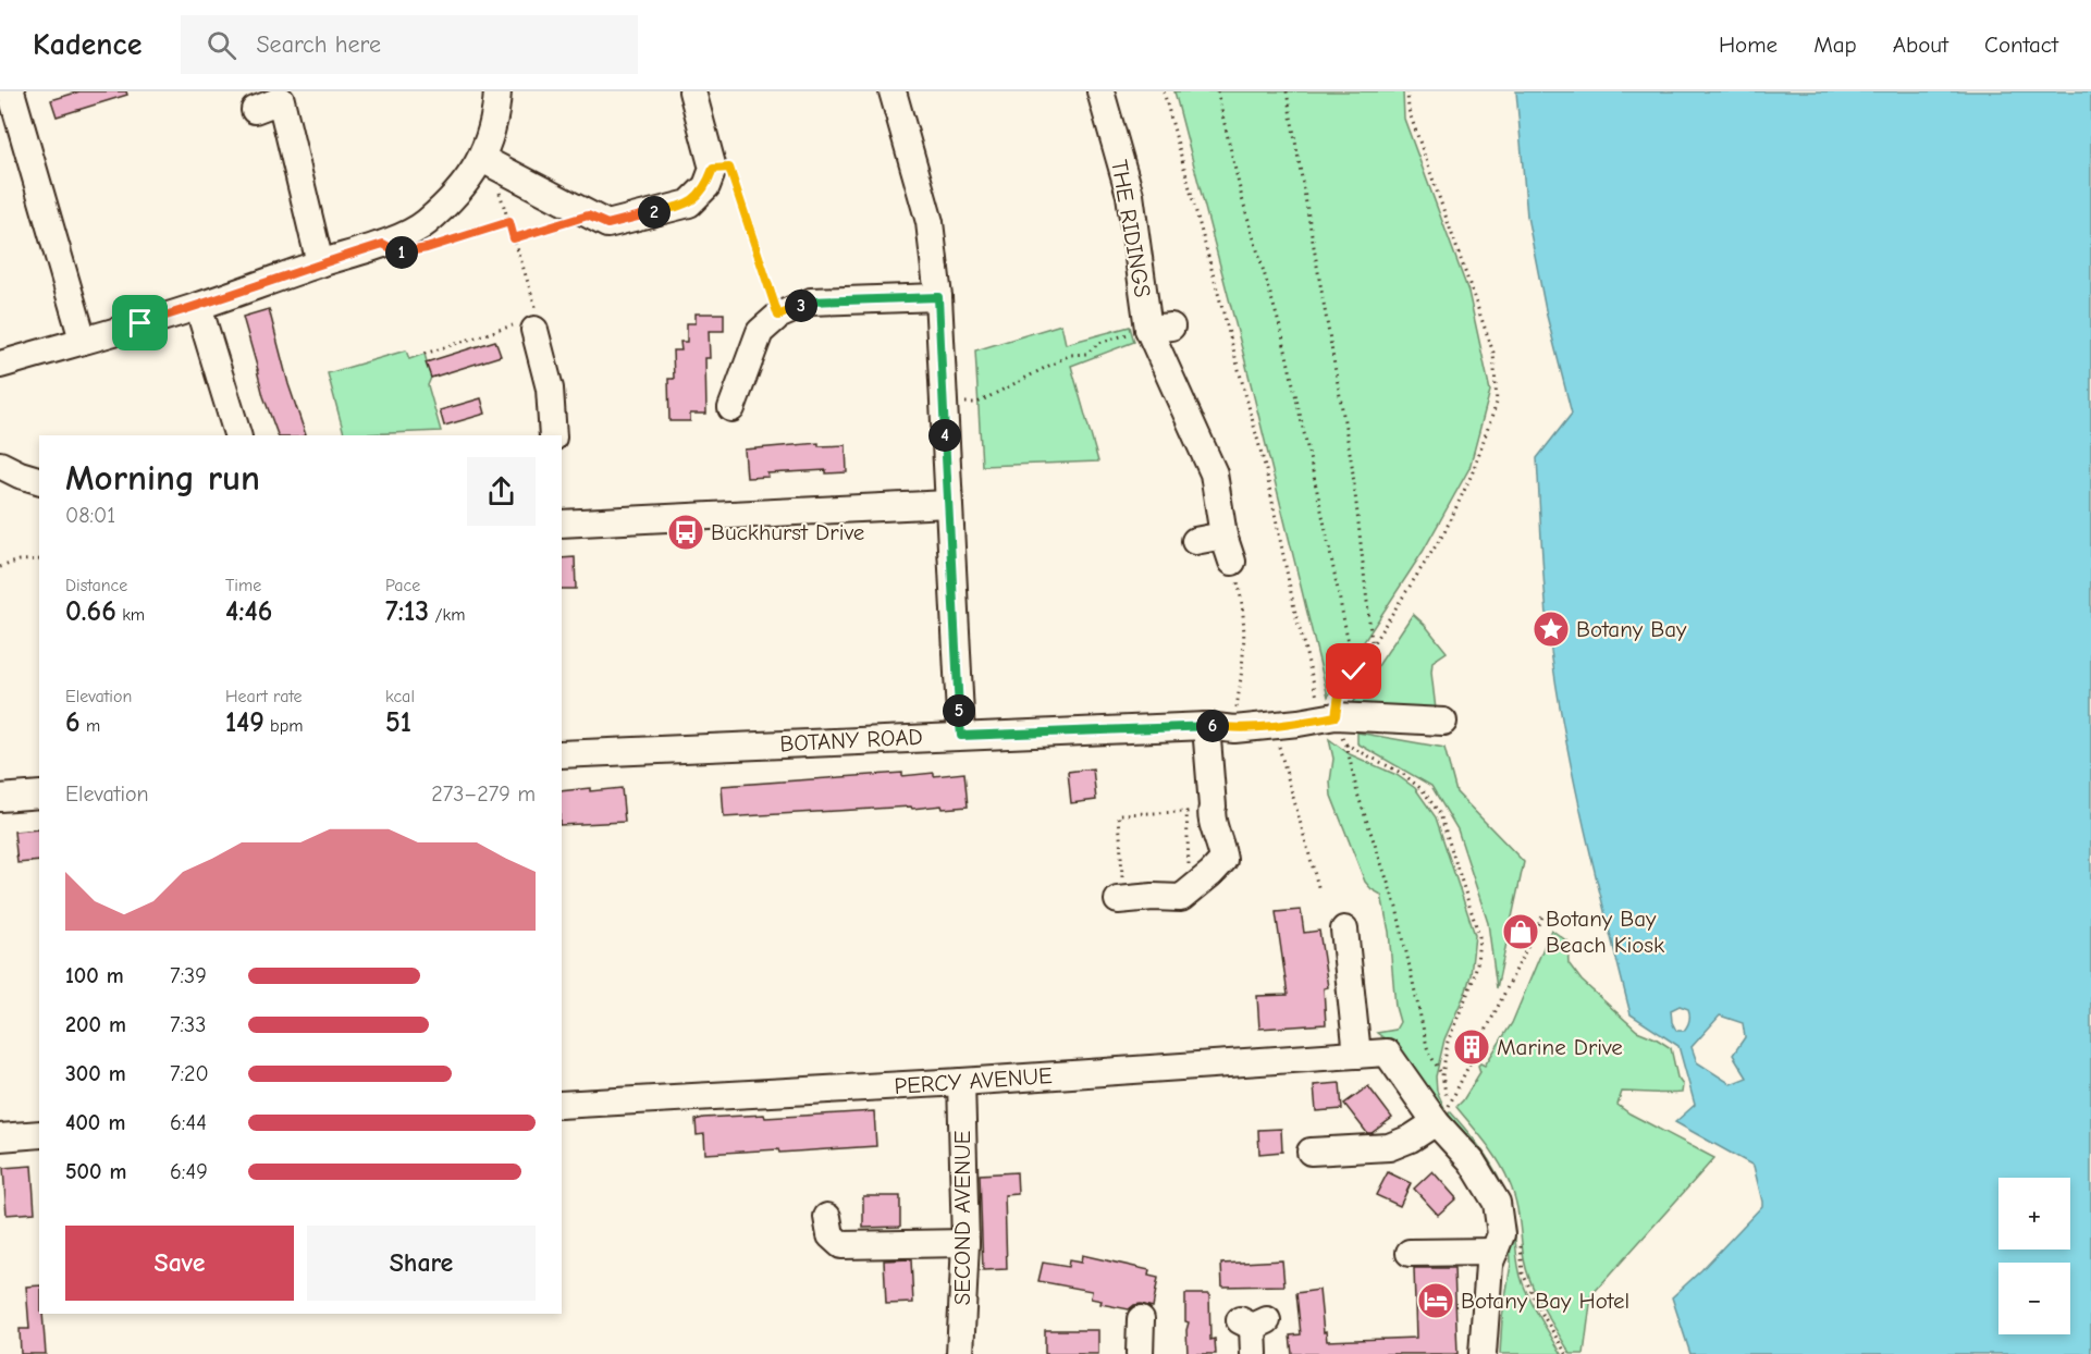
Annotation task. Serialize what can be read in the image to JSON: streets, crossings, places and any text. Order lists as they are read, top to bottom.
{
  "streets": {
    "street": [
      "THE RIDINGS",
      "BOTANY ROAD",
      "PERCY AVENUE",
      "SECOND AVENUE"
    ]
  },
  "crossings": [
    ["PERCY AVENUE", "SECOND AVENUE"]
  ],
  "places": {
    "bus stop": ["Buckhurst Drive"],
    "place": ["Botany Bay"],
    "shop": ["Botany Bay Beach Kiosk"],
    "building": ["Marine Drive"],
    "hotel": ["Botany Bay Hotel"]
  },
  "page": {
    "header": "Kadence",
    "search": "Search here",
    "nav": [
      "Home",
      "Map",
      "About",
      "Contact"
    ],
    "pins": [
      "2",
      "1",
      "3",
      "4",
      "5",
      "6"
    ],
    "heading": ["Morning run", "08:01"],
    "stats": [
      ["Distance", "0.66 km"],
      ["Time", "4:46"],
      ["Pace", "7:13 /km"],
      ["Elevation", "6 m"],
      ["Heart rate", "149 bpm"],
      ["kcal", "51"]
    ],
    "chart": ["Elevation", "273–279 m"],
    "list": [
      {
        "name": "100 m",
        "note": "7:39"
      },
      {
        "name": "200 m",
        "note": "7:33"
      },
      {
        "name": "300 m",
        "note": "7:20"
      },
      {
        "name": "400 m",
        "note": "6:44"
      },
      {
        "name": "500 m",
        "note": "6:49"
      }
    ],
    "map_buttons": ["+", "−"],
    "buttons": ["Save", "Share"]
  }
}
